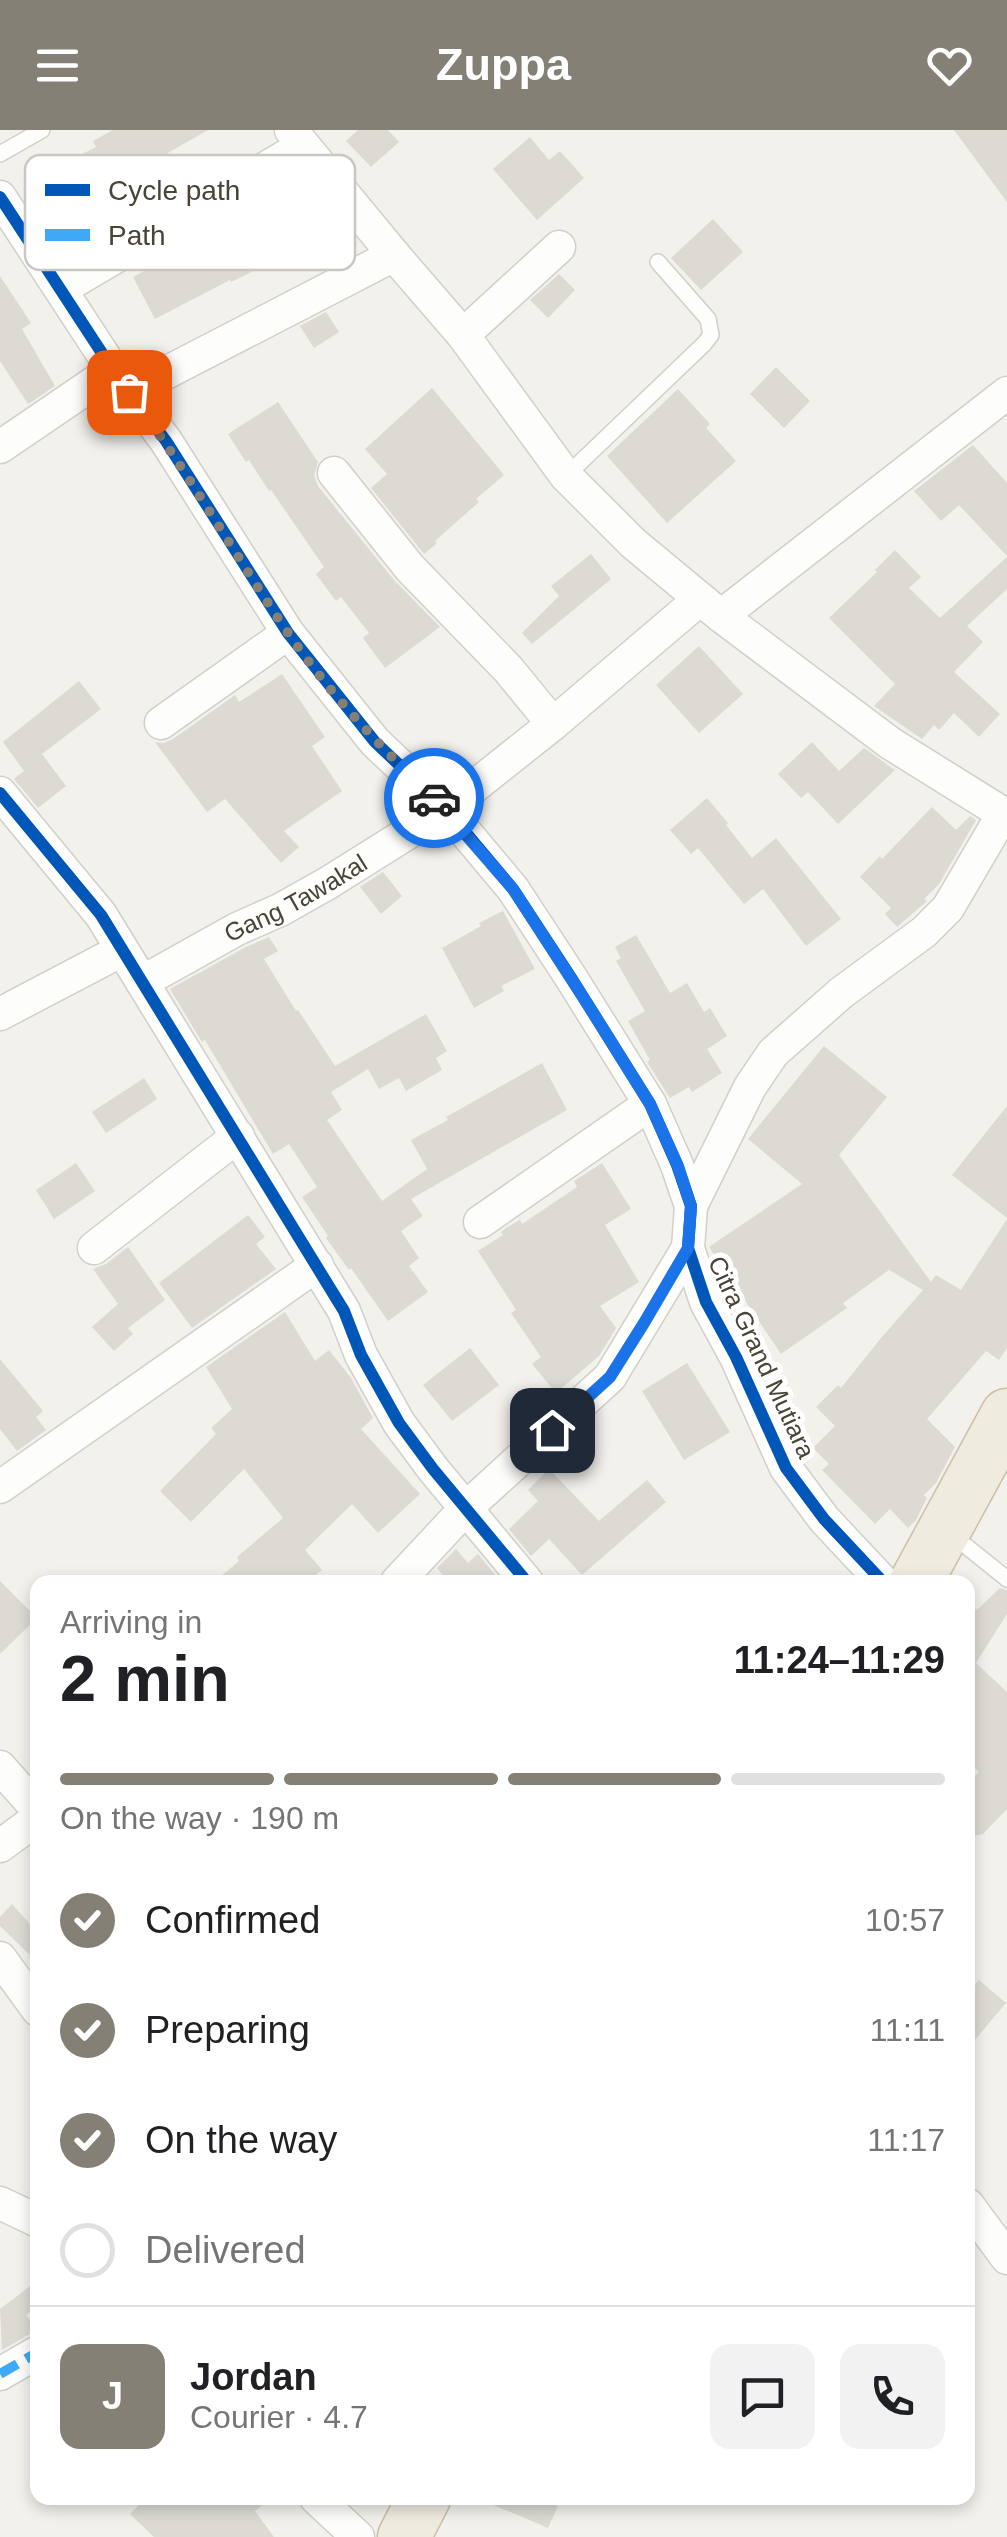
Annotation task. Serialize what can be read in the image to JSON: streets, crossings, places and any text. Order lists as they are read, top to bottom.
{
  "streets": {
    "street": ["Gang Tawakal", "Citra Grand Mutiara"]
  },
  "crossings": [
    ["Gang Tawakal", "Citra Grand Mutiara"]
  ],
  "legend": ["Cycle path", "Path"],
  "page": {
    "header": "Zuppa",
    "heading": ["2 min", "Arriving in", "11:24–11:29"],
    "panel": ["Jordan", "Courier · 4.7"],
    "bar": "On the way · 190 m",
    "list": [
      ["Confirmed", "10:57"],
      ["Preparing", "11:11"],
      ["On the way", "11:17"],
      "Delivered"
    ],
    "round": "J"
  }
}
